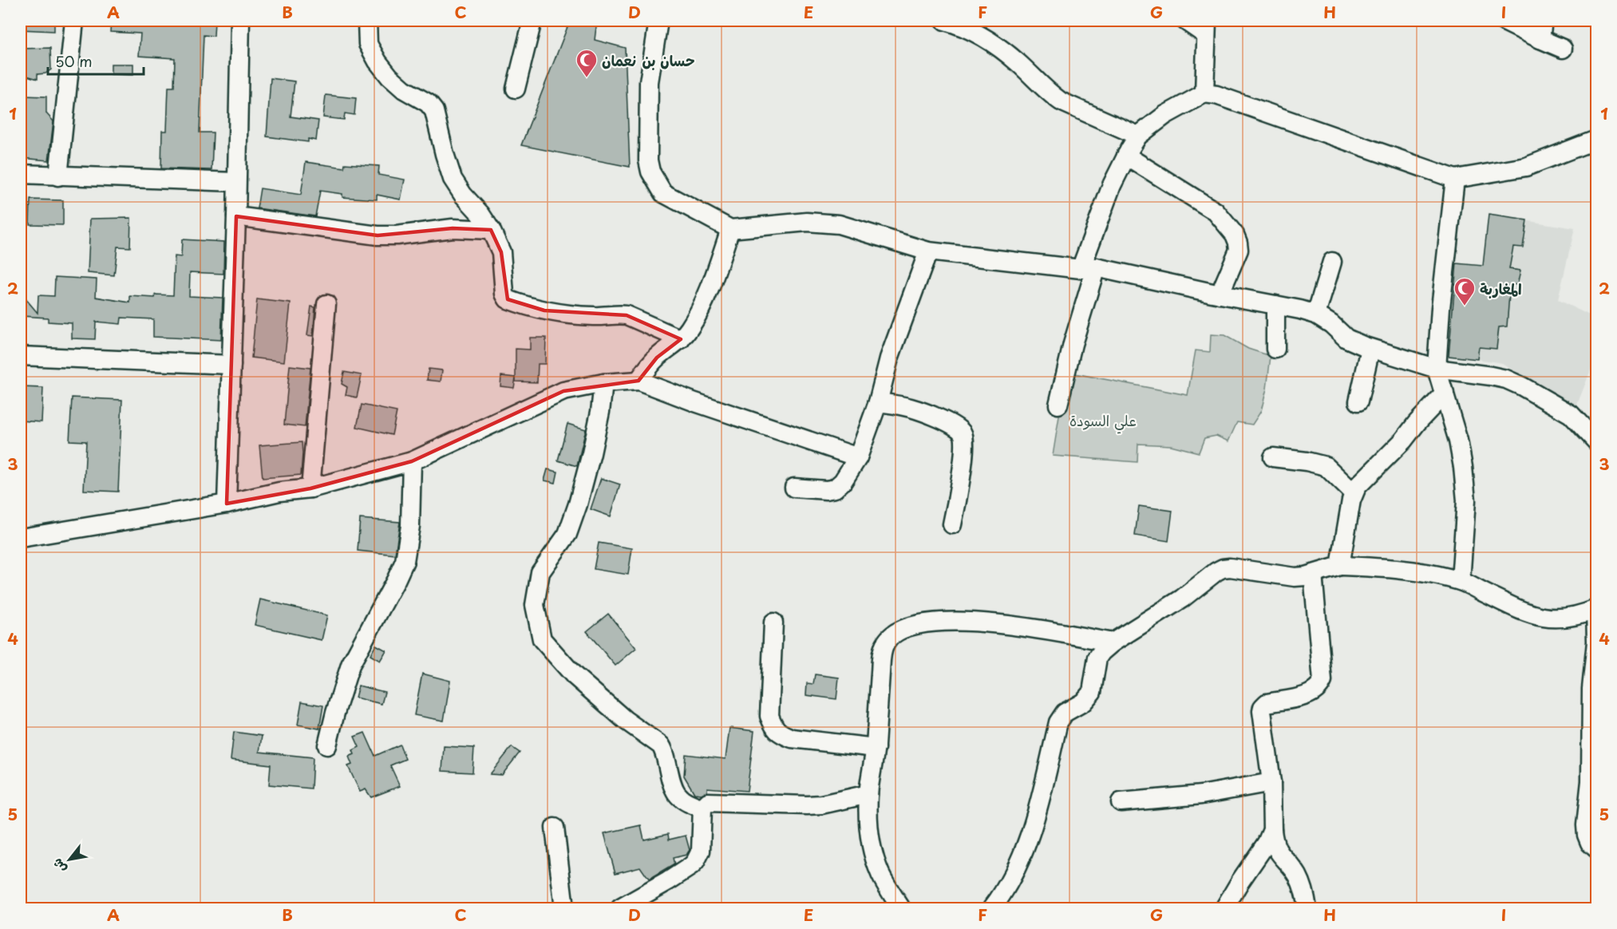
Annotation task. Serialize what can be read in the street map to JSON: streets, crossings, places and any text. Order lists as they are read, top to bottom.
{
  "parks": ["علي السودة"],
  "places": {
    "mosque": ["حسان بن نعمان", "المغاربة"]
  },
  "scale_bar": "50 m",
  "north": "bottom left",
  "grid": {
    "columns": [
      "A",
      "B",
      "C",
      "D",
      "E",
      "F",
      "G",
      "H",
      "I"
    ],
    "rows": [
      "1",
      "2",
      "3",
      "4",
      "5"
    ]
  }
}
